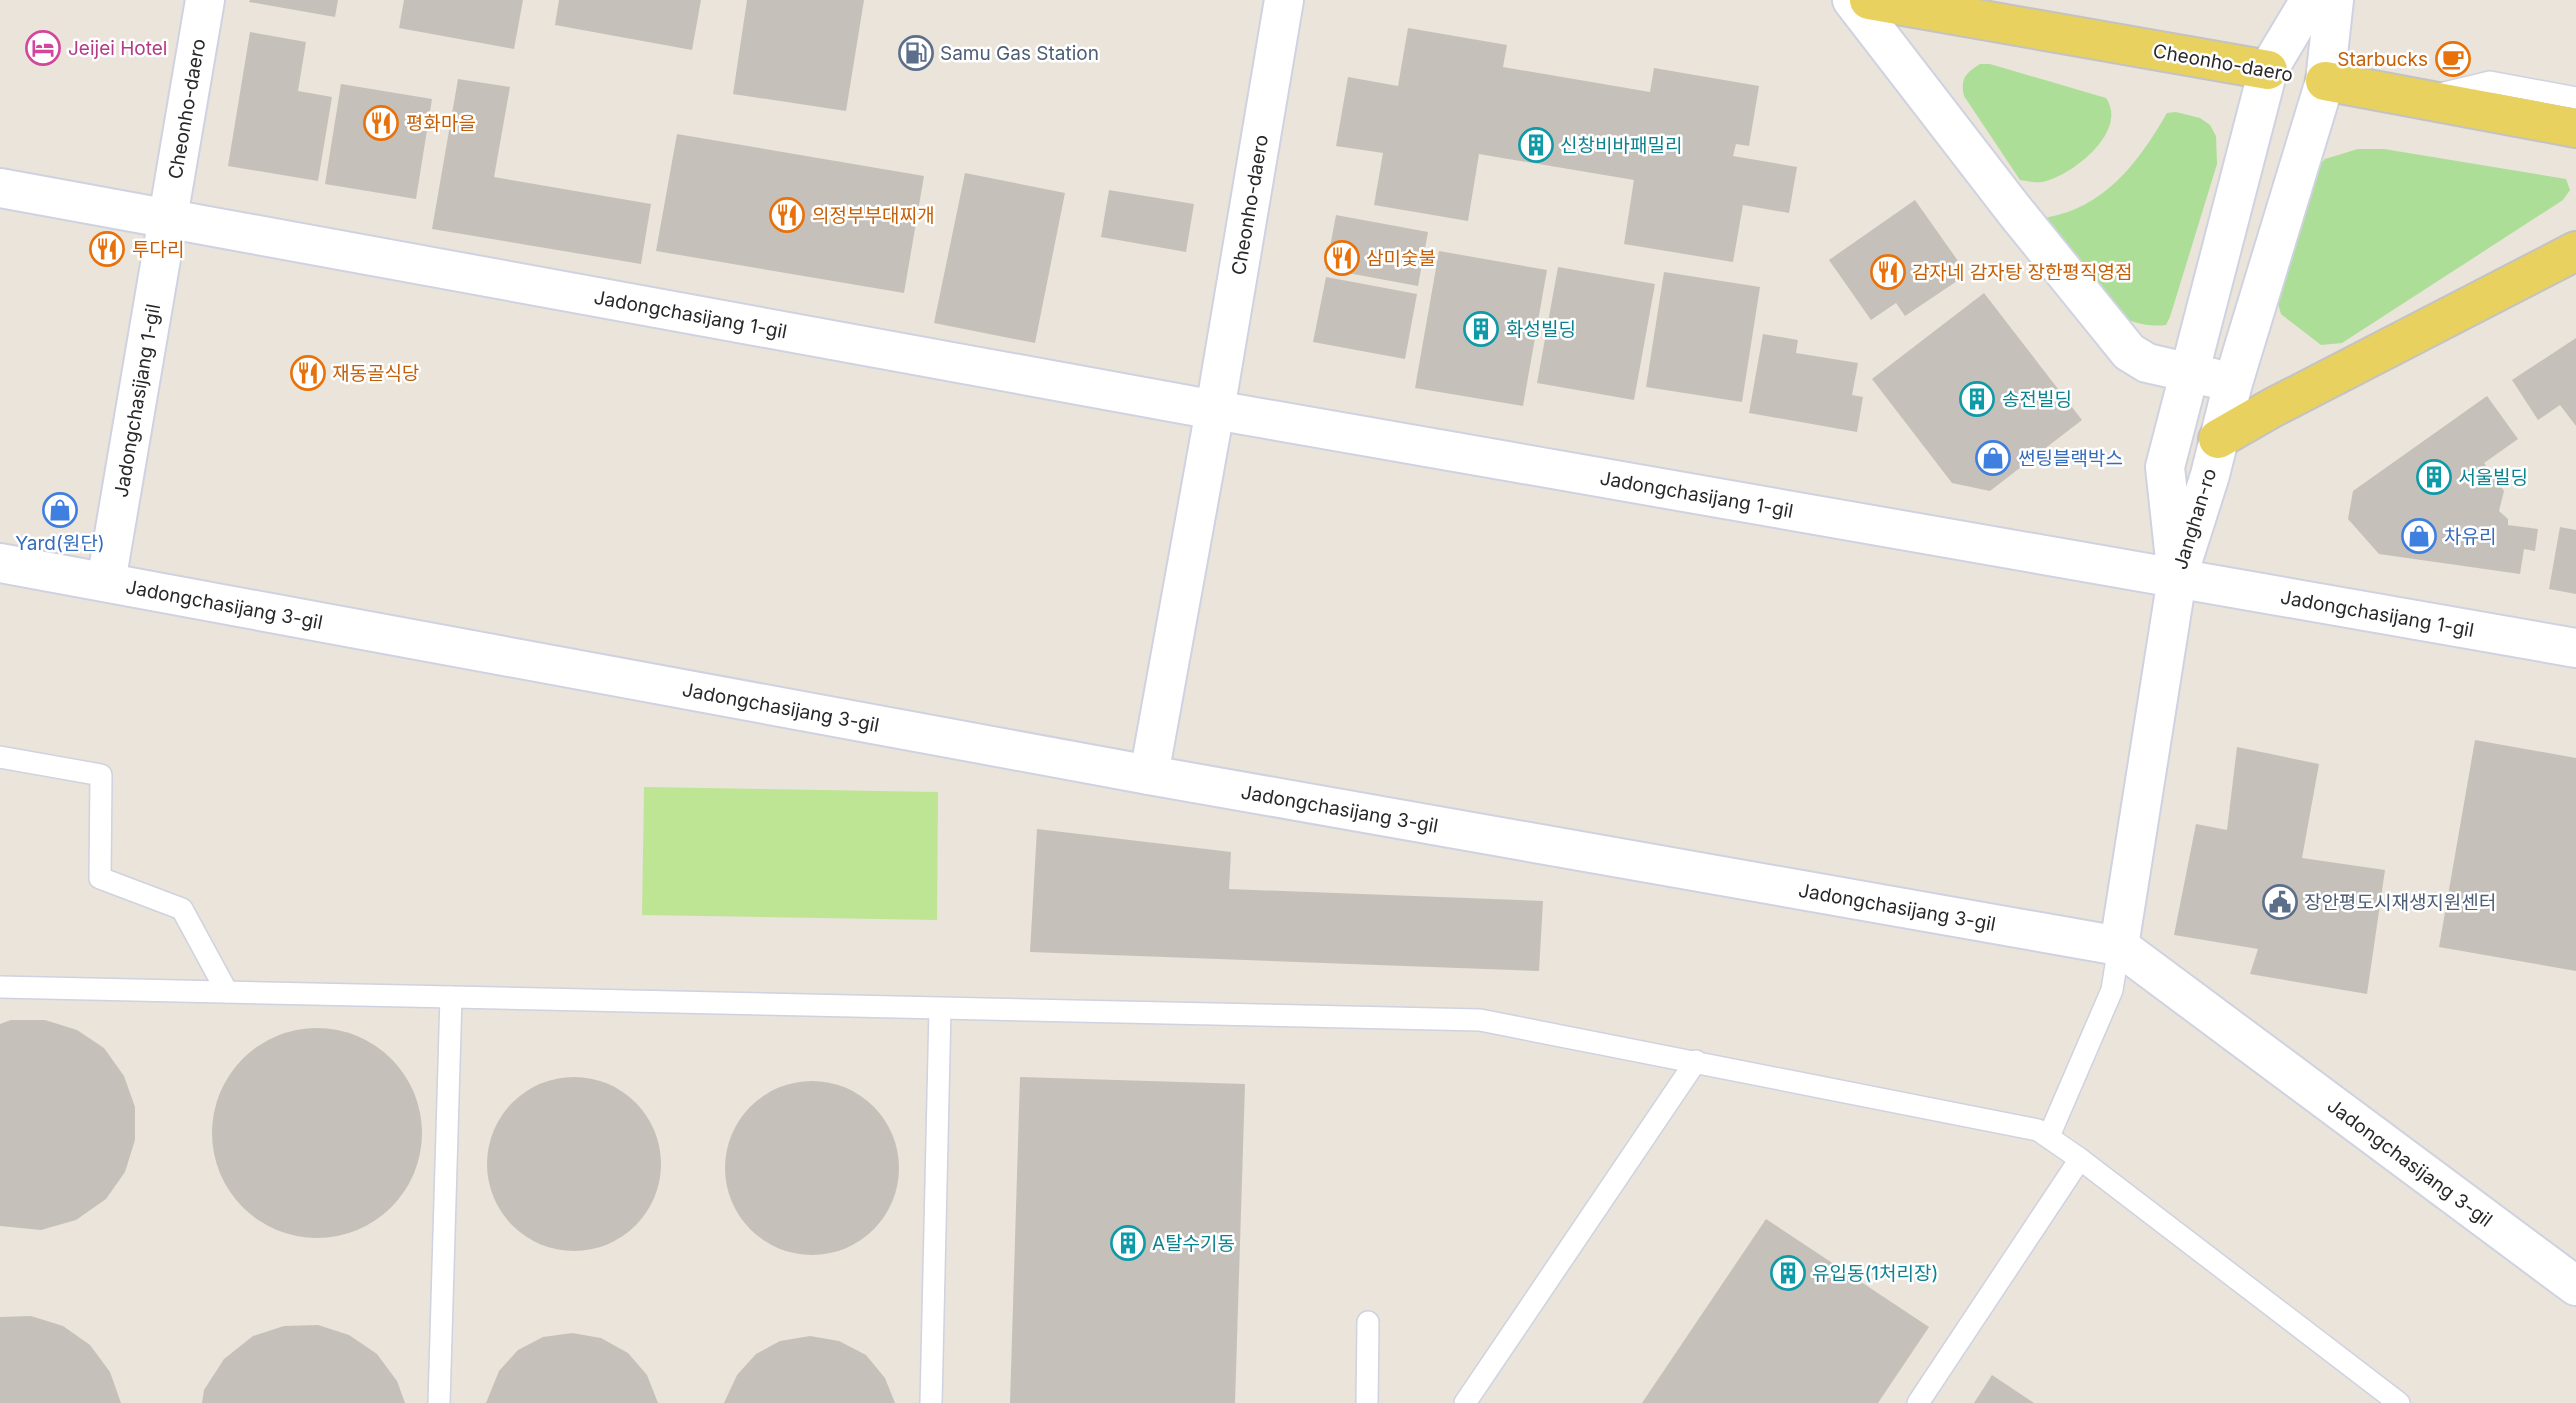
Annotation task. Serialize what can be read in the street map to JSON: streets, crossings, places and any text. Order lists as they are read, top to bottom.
{
  "streets": {
    "main road": ["Cheonho-daero"],
    "street": ["Jadongchasijang 1-gil", "Janghan-ro", "Jadongchasijang 3-gil"]
  },
  "crossings": [
    ["Cheonho-daero", "Jadongchasijang 1-gil"],
    ["Cheonho-daero", "Janghan-ro"],
    ["Jadongchasijang 1-gil", "Janghan-ro"],
    ["Jadongchasijang 1-gil", "Jadongchasijang 3-gil"]
  ],
  "places": {
    "hotel": ["Jeijei Hotel"],
    "fuel station": ["Samu Gas Station"],
    "cafe": ["Starbucks"],
    "restaurant": [
      "평화마을",
      "의정부부대찌개",
      "투다리",
      "삼미숯불",
      "감자네 감자탕 장한평직영점",
      "재동골식당"
    ],
    "building": [
      "신창비바패밀리",
      "화성빌딩",
      "송전빌딩",
      "서울빌딩",
      "A탈수기동",
      "유입동(1처리장)"
    ],
    "shop": ["썬팅블랙박스", "Yard(원단)", "차유리"],
    "public building": ["장안평도시재생지원센터"]
  }
}
